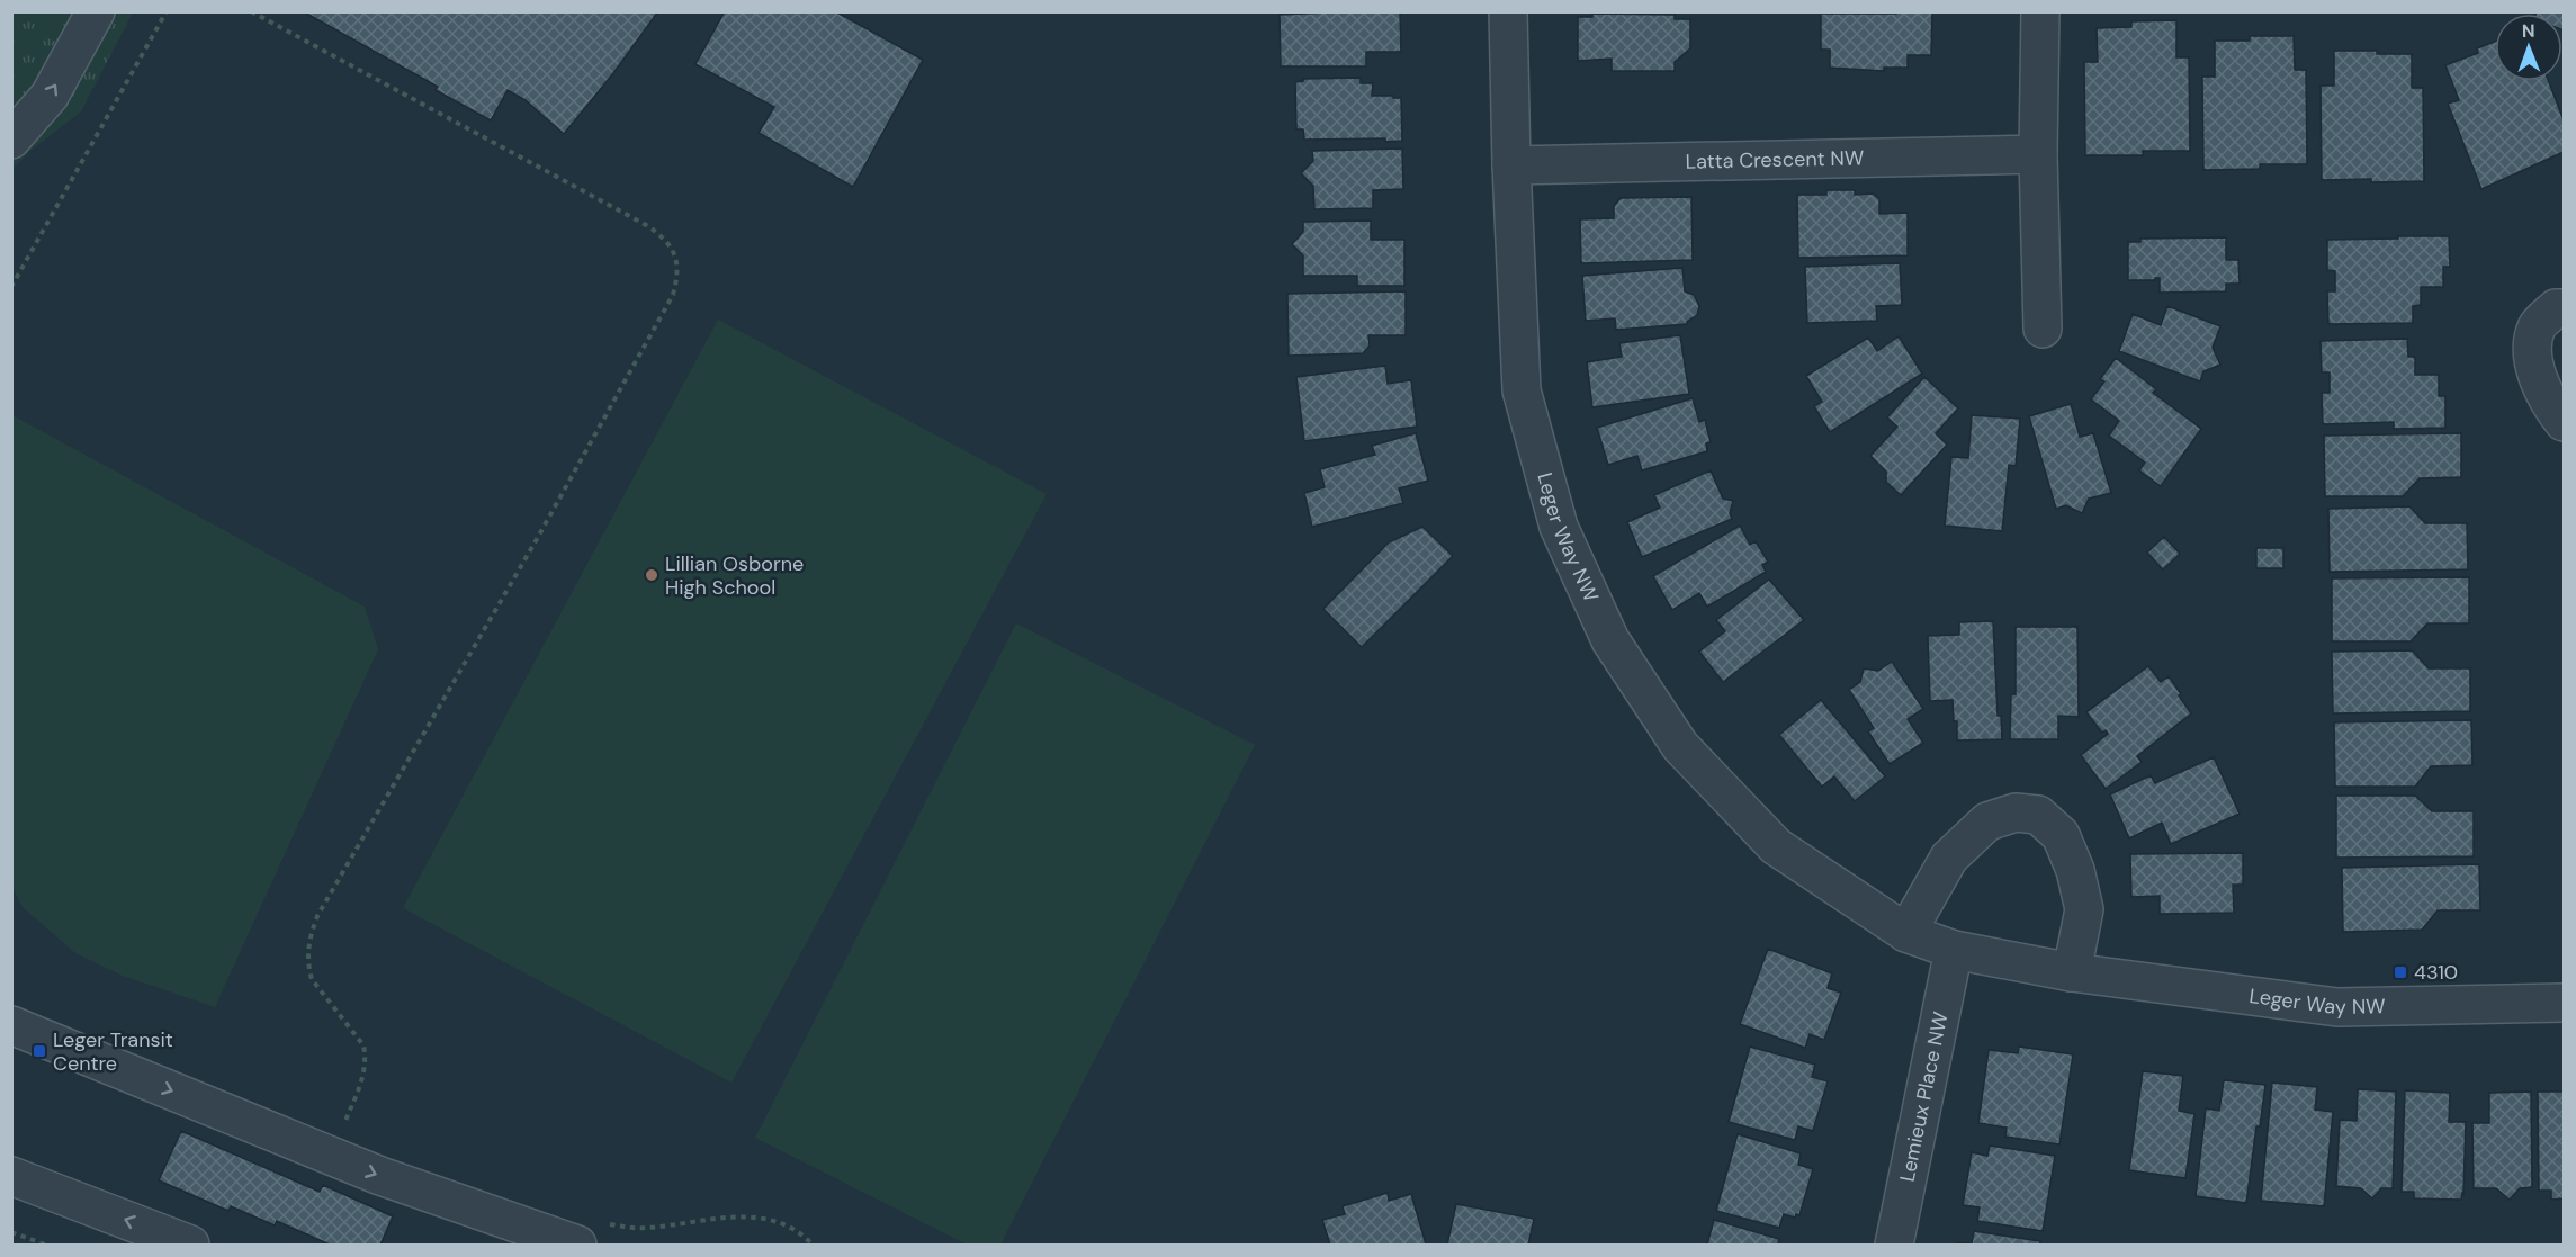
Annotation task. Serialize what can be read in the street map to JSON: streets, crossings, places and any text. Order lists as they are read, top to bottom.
{
  "streets": {
    "street": ["Latta Crescent NW", "Leger Way NW", "Lemieux Place NW"]
  },
  "crossings": [
    ["Latta Crescent NW", "Leger Way NW"],
    ["Leger Way NW", "Lemieux Place NW"]
  ],
  "places": {
    "other": ["Lillian Osborne High School"],
    "transit": ["4310", "Leger Transit Centre"]
  },
  "north": "top"
}
